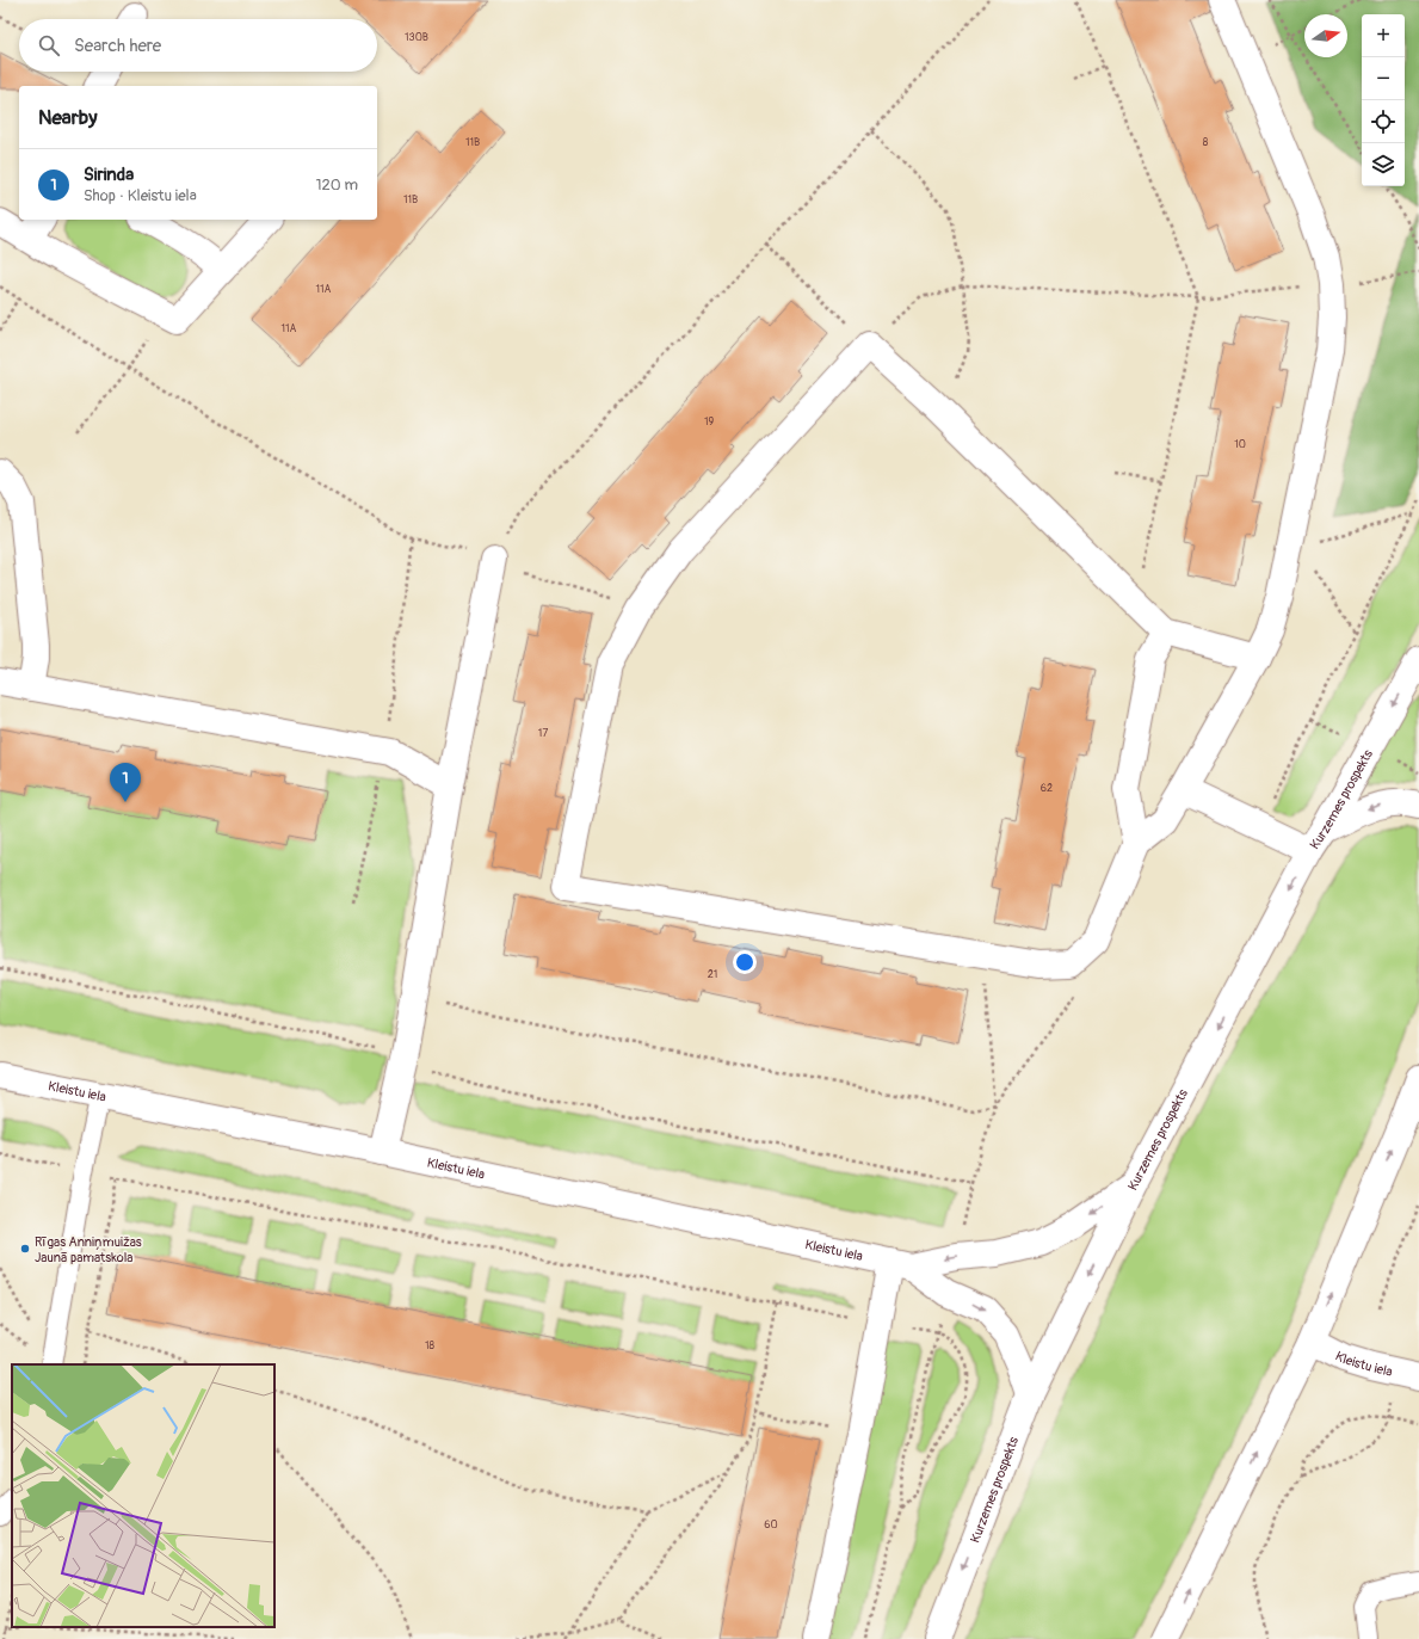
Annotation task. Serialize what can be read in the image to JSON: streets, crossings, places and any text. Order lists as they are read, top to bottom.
{
  "streets": {
    "street": ["Kurzemes prospekts", "Kleistu iela"]
  },
  "crossings": [
    ["Kurzemes prospekts", "Kleistu iela"]
  ],
  "places": ["Rīgas Anniņmuižas Jaunā pamatskola"],
  "house_numbers": [
    "130B",
    "11B",
    "8",
    "11B",
    "11A",
    "11A",
    "19",
    "10",
    "17",
    "62",
    "21",
    "18",
    "60"
  ],
  "north": "right",
  "page": {
    "map_buttons": ["+", "−"],
    "search": "Search here",
    "heading": "Nearby",
    "list": [
      {
        "mark": "1",
        "name": "Sirinda",
        "note": "Shop · Kleistu iela",
        "value": "120 m"
      }
    ],
    "pins": "1"
  }
}
